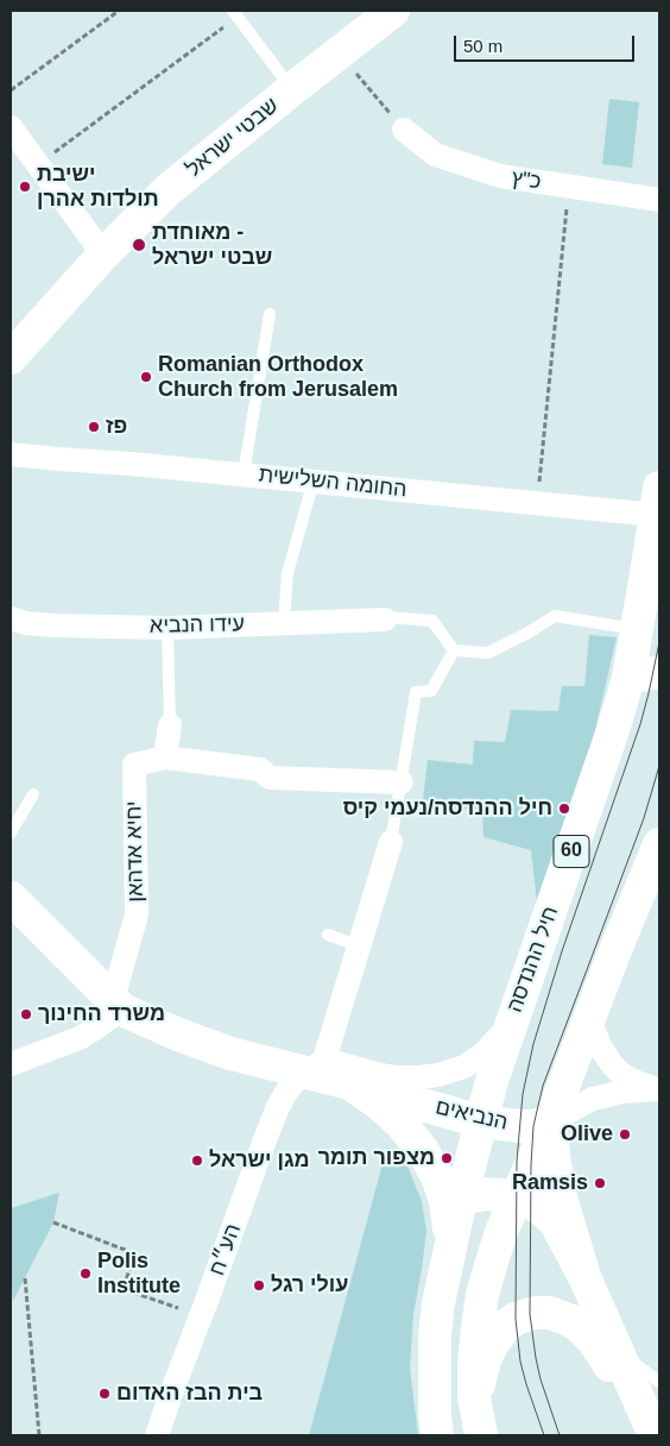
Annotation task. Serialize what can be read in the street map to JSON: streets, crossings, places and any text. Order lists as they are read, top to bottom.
{
  "streets": {
    "main road": [
      "שבטי ישראל",
      "60",
      "חיל ההנדסה",
      "הנביאים"
    ],
    "street": [
      "כ\"ץ",
      "החומה השלישית",
      "עידו הנביא",
      "יחיא אדהאן",
      "הע״ח"
    ]
  },
  "crossings": [
    ["החומה השלישית", "חיל ההנדסה"],
    ["יחיא אדהאן", "הנביאים"],
    ["60", "חיל ההנדסה"],
    ["חיל ההנדסה", "הנביאים"],
    ["הנביאים", "הע״ח"]
  ],
  "places": [
    "ישיבת תולדות אהרן",
    "מאוחדת - שבטי ישראל",
    "Romanian Orthodox Church from Jerusalem",
    "פז",
    "חיל ההנדסה/נעמי קיס",
    "משרד החינוך",
    "Olive",
    "מצפור תומר",
    "מגן ישראל",
    "Ramsis",
    "Polis Institute",
    "עולי רגל",
    "בית הבז האדום"
  ],
  "scale_bar": "50 m"
}
